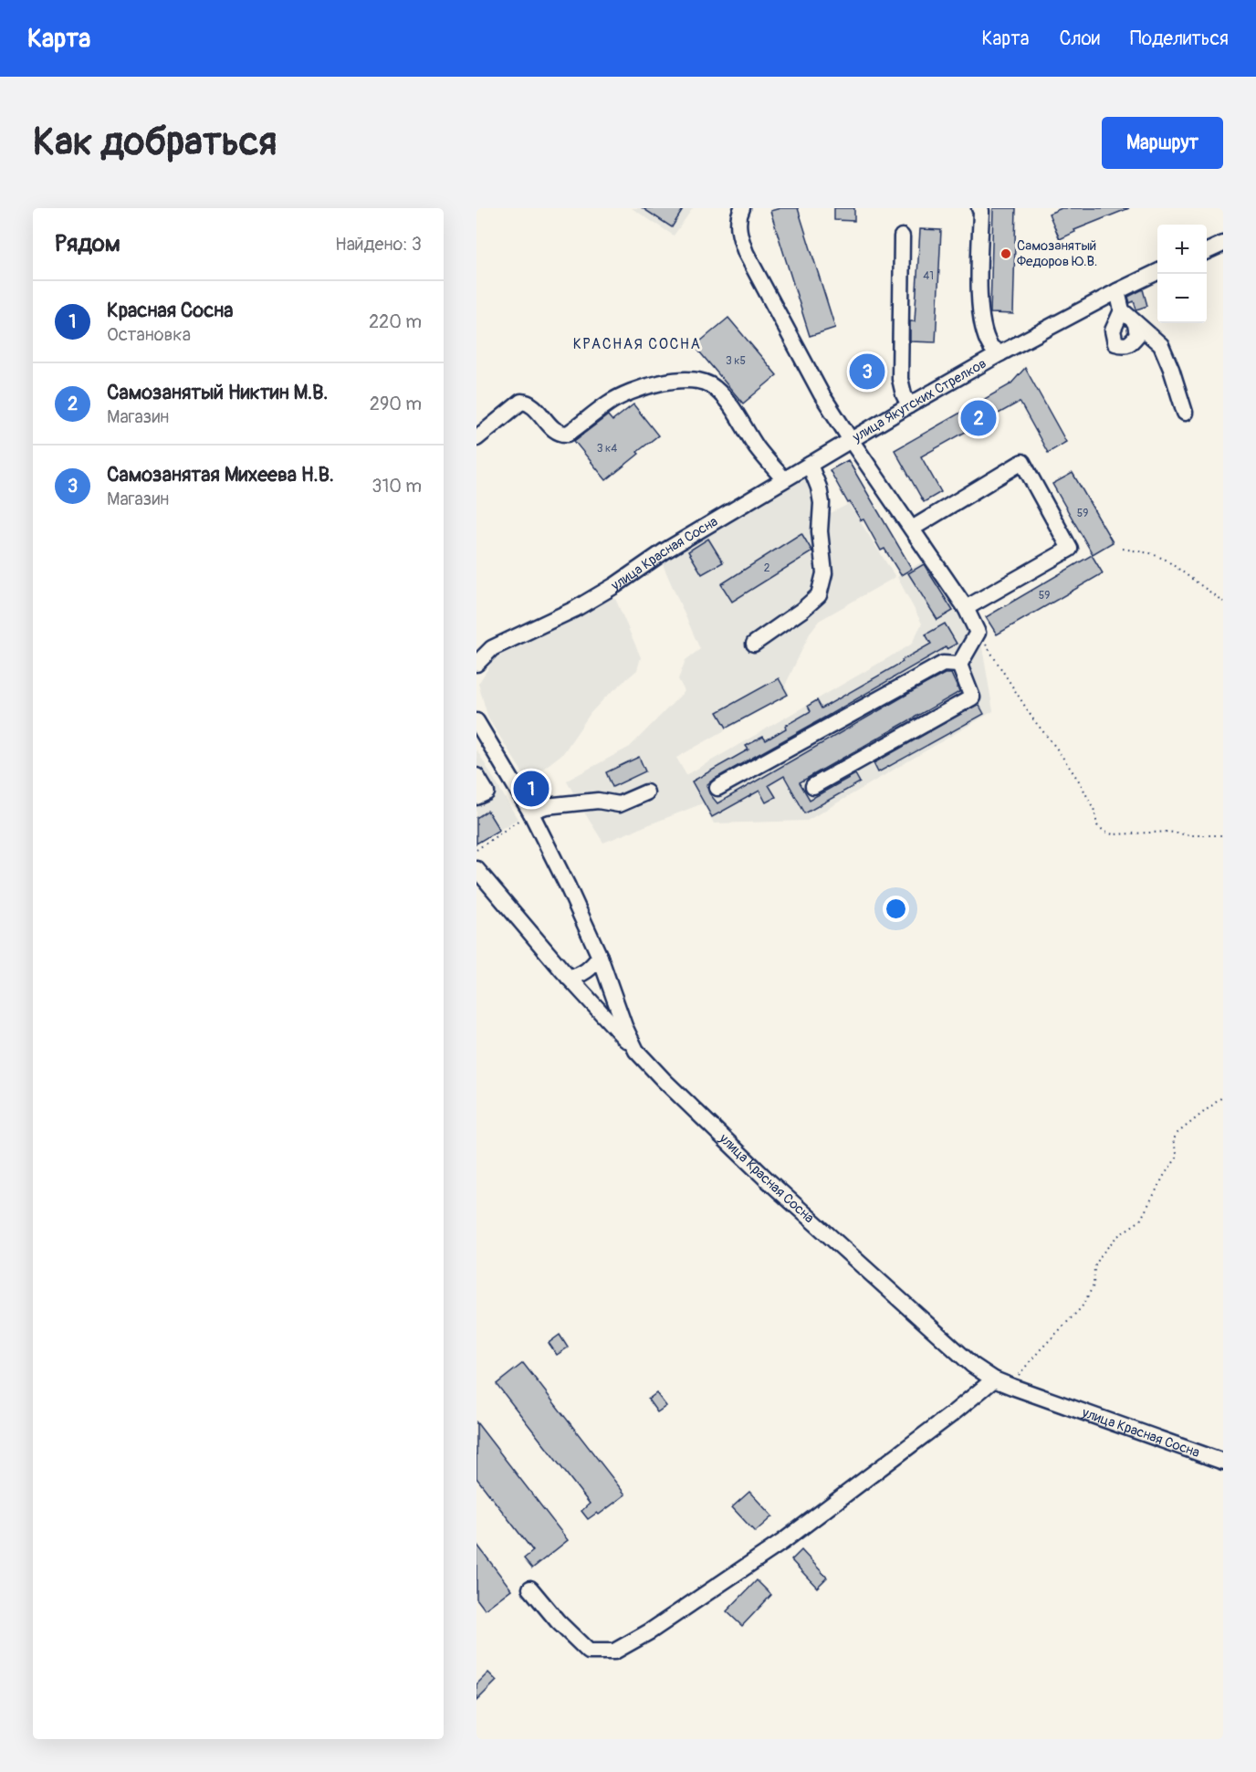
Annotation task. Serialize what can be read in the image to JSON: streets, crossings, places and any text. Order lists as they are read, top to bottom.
{
  "streets": {
    "street": ["улица Якутских Стрелков", "улица Красная Сосна"]
  },
  "crossings": [
    ["улица Якутских Стрелков", "улица Красная Сосна"]
  ],
  "districts": ["КРАСНАЯ СОСНА"],
  "places": ["Самозанятый Федоров Ю.В."],
  "house_numbers": [
    "41",
    "3 к5",
    "3 к4",
    "59",
    "2",
    "59"
  ],
  "page": {
    "header": "Карта",
    "nav": ["Карта", "Слои", "Поделиться"],
    "buttons": "Маршрут",
    "title": "Как добраться",
    "heading": ["Рядом", "Найдено: 3"],
    "map_buttons": ["+", "−"],
    "list": [
      {
        "mark": "1",
        "name": "Красная Сосна",
        "note": "Остановка",
        "value": "220 m"
      },
      {
        "mark": "2",
        "name": "Самозанятый Никтин М.В.",
        "note": "Магазин",
        "value": "290 m"
      },
      {
        "mark": "3",
        "name": "Самозанятая Михеева Н.В.",
        "note": "Магазин",
        "value": "310 m"
      }
    ],
    "pins": ["3", "2", "1"]
  }
}
